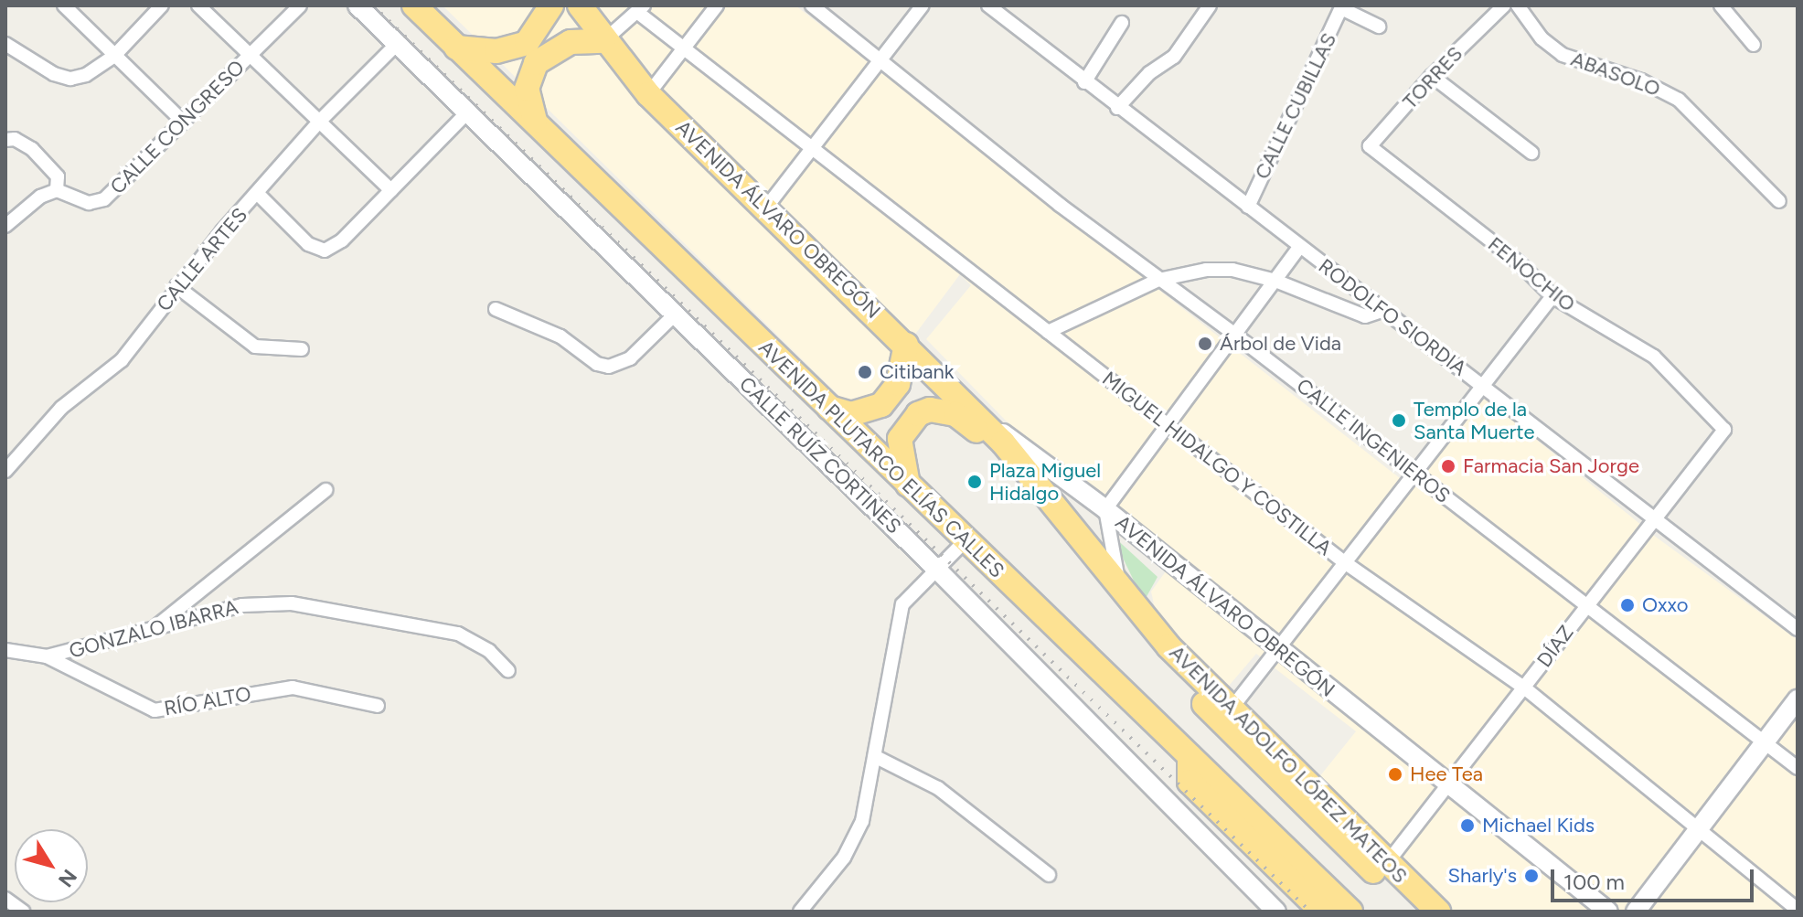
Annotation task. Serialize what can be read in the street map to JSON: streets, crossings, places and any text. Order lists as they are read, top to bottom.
{
  "streets": {
    "highway": ["AVENIDA ÁLVARO OBREGÓN", "AVENIDA PLUTARCO ELÍAS CALLES", "AVENIDA ADOLFO LÓPEZ MATEOS"],
    "street": [
      "ABASOLO",
      "TORRES",
      "CALLE CUBILLAS",
      "CALLE CONGRESO",
      "CALLE ARTES",
      "FENOCHIO",
      "RODOLFO SIORDIA",
      "CALLE INGENIEROS",
      "CALLE RUÍZ CORTINES",
      "MIGUEL HIDALGO Y COSTILLA",
      "GONZALO IBARRA",
      "DÍAZ",
      "RÍO ALTO"
    ]
  },
  "crossings": [
    ["TORRES", "FENOCHIO"],
    ["CALLE CUBILLAS", "RODOLFO SIORDIA"],
    ["AVENIDA ÁLVARO OBREGÓN", "DÍAZ"],
    ["AVENIDA ÁLVARO OBREGÓN", "AVENIDA ADOLFO LÓPEZ MATEOS"],
    ["CALLE ARTES", "CALLE RUÍZ CORTINES"],
    ["FENOCHIO", "DÍAZ"],
    ["RODOLFO SIORDIA", "DÍAZ"],
    ["CALLE INGENIEROS", "DÍAZ"],
    ["MIGUEL HIDALGO Y COSTILLA", "DÍAZ"],
    ["GONZALO IBARRA", "RÍO ALTO"],
    ["DÍAZ", "AVENIDA ADOLFO LÓPEZ MATEOS"]
  ],
  "places": [
    "Árbol de Vida",
    "Citibank",
    "Templo de la Santa Muerte",
    "Farmacia San Jorge",
    "Plaza Miguel Hidalgo",
    "Oxxo",
    "Hee Tea",
    "Michael Kids",
    "Sharly's"
  ],
  "scale_bar": "100 m",
  "north": "bottom right"
}
